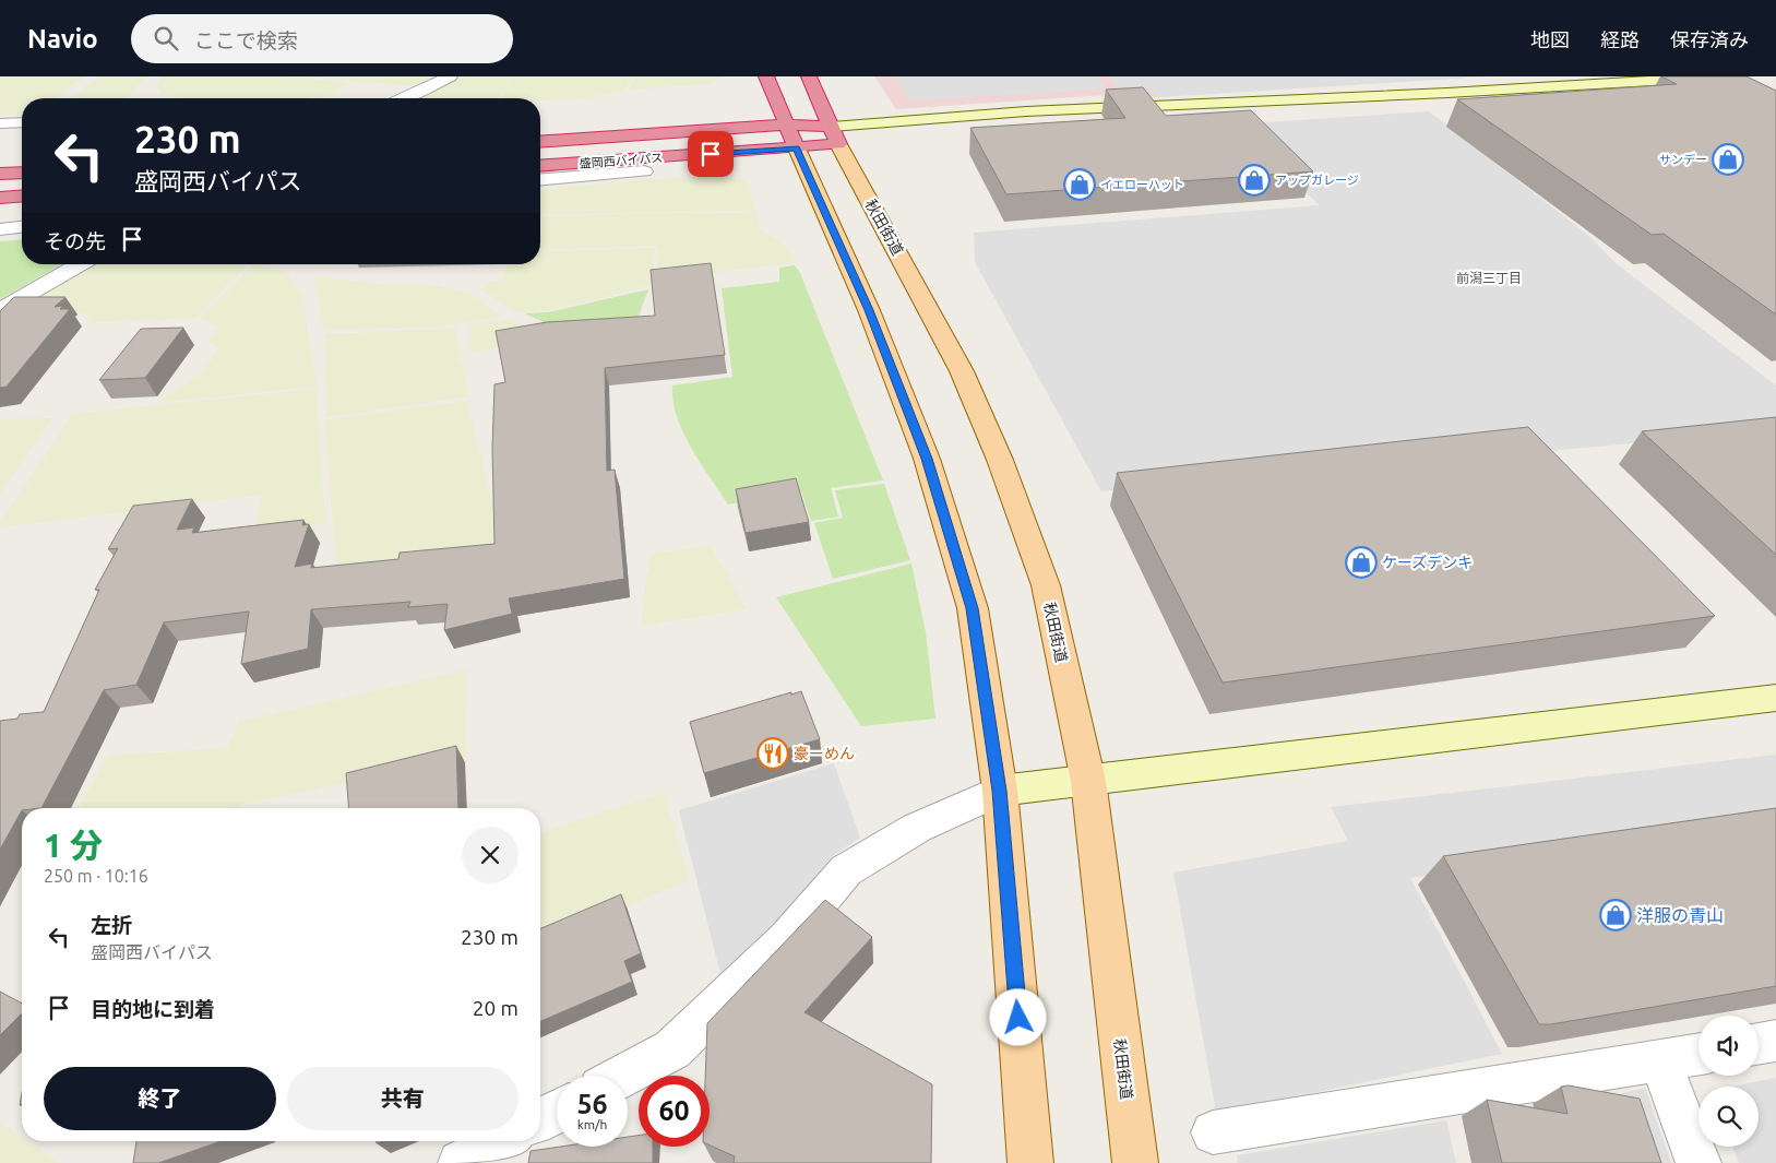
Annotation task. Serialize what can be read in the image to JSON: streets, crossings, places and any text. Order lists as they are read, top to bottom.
{
  "streets": {
    "highway": ["盛岡西バイパス"],
    "main road": ["秋田街道"]
  },
  "crossings": [
    ["盛岡西バイパス", "秋田街道"]
  ],
  "districts": ["前潟三丁目"],
  "places": {
    "shop": [
      "サンデー",
      "アップガレージ",
      "イエローハット",
      "ケーズデンキ",
      "洋服の青山"
    ],
    "restaurant": ["豪ーめん"]
  },
  "page": {
    "header": "Navio",
    "search": "ここで検索",
    "nav": ["地図", "経路", "保存済み"],
    "turn": ["230 m", "盛岡西バイパス"],
    "then": "その先",
    "heading": ["1 分", "250 m · 10:16"],
    "list": [
      {
        "name": "左折",
        "note": "盛岡西バイパス",
        "value": "230 m"
      },
      {
        "name": "目的地に到着",
        "value": "20 m"
      }
    ],
    "buttons": ["終了", "共有"],
    "speed": "56 km/h",
    "limit": "60"
  }
}
